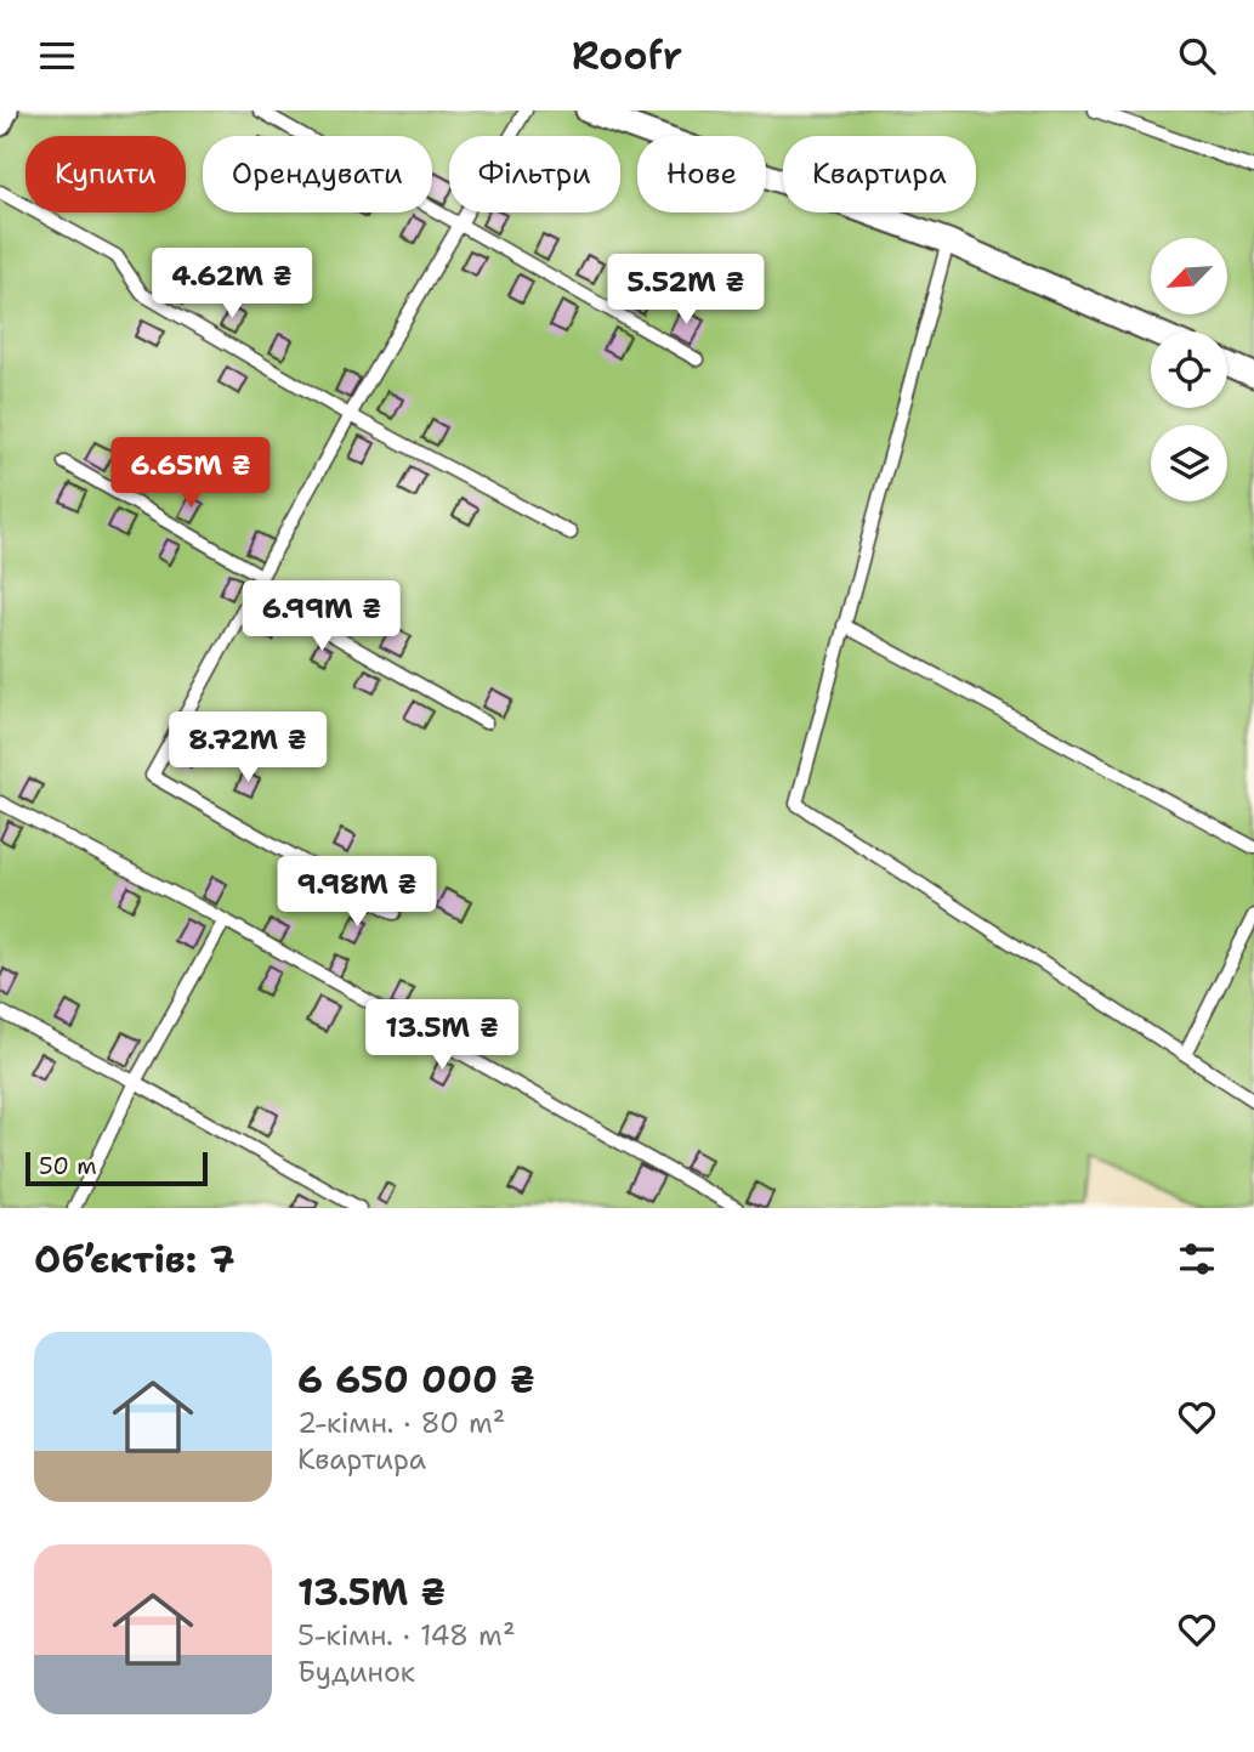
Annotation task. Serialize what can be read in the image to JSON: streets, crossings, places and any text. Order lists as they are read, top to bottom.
{
  "scale_bar": "50 m",
  "north": "bottom left",
  "page": {
    "header": "Roofr",
    "chip": [
      "Купити",
      "Орендувати",
      "Фільтри",
      "Нове",
      "Квартира"
    ],
    "price": [
      "4.62M ₴",
      "5.52M ₴",
      "6.65M ₴",
      "6.99M ₴",
      "8.72M ₴",
      "9.98M ₴",
      "13.5M ₴"
    ],
    "scale": "50 m",
    "heading": "Об’єктів: 7",
    "list": [
      {
        "name": "6 650 000 ₴",
        "note": "2-кімн. · 80 m² · Квартира"
      },
      {
        "name": "13.5M ₴",
        "note": "5-кімн. · 148 m² · Будинок"
      }
    ]
  }
}
